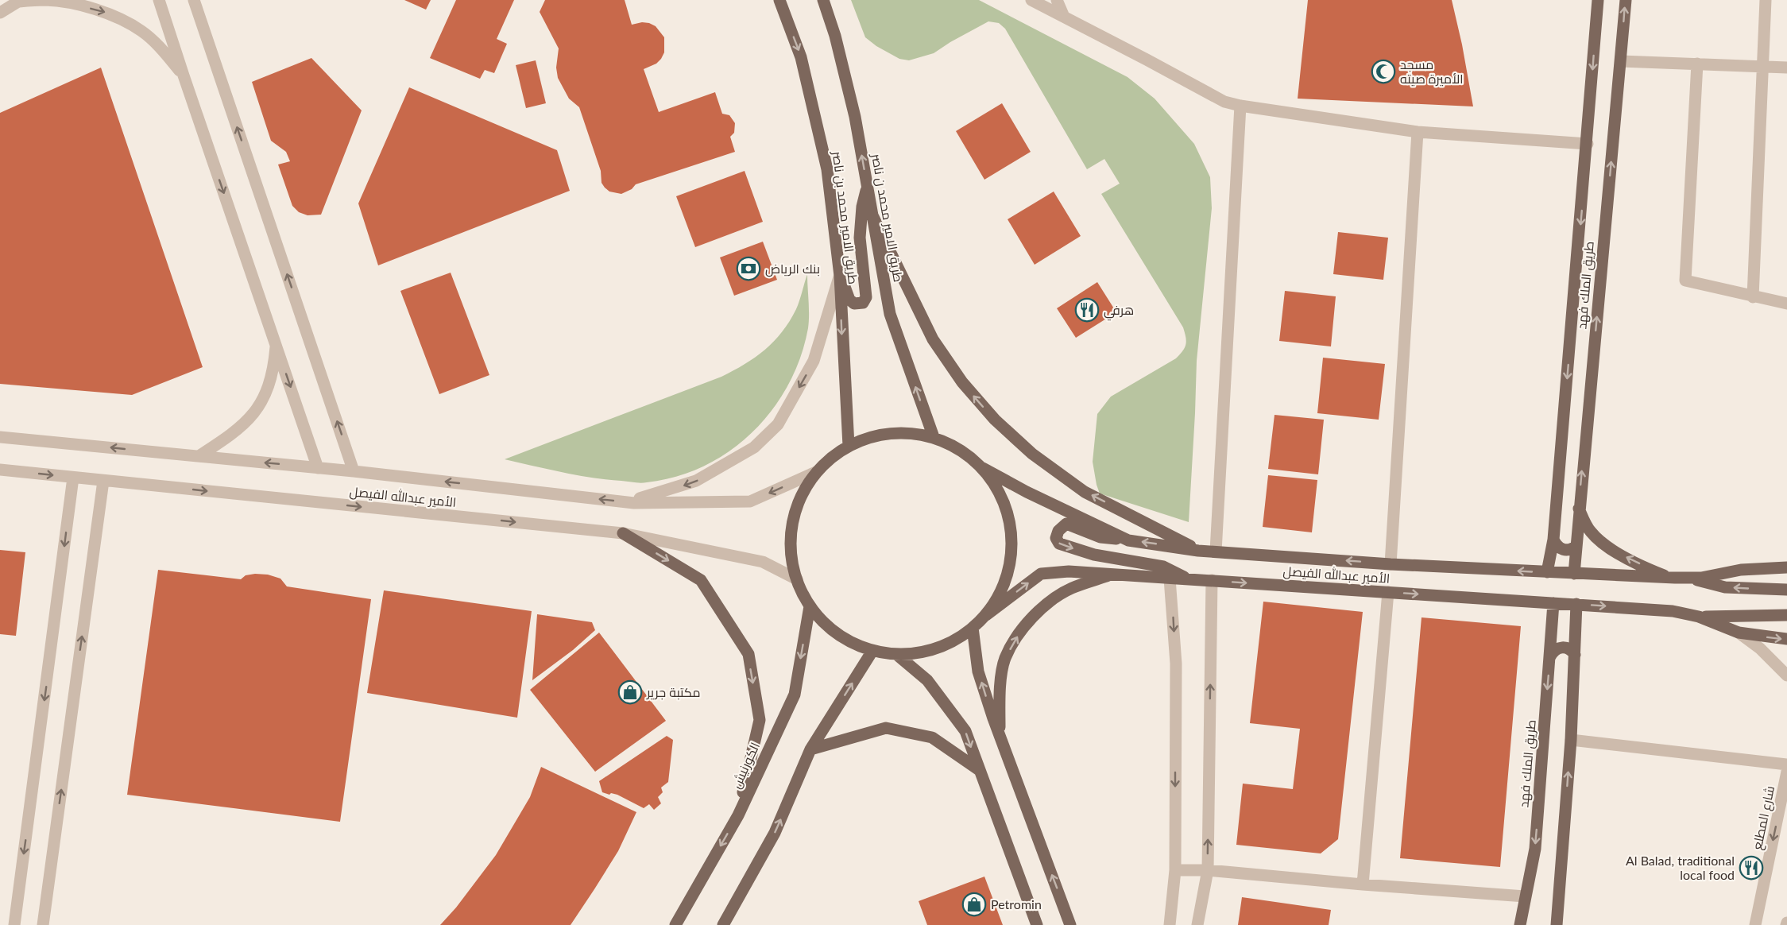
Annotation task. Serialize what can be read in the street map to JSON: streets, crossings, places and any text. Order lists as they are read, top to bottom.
{
  "streets": {
    "main road": [
      "طريق الامير محمد بن ناصر",
      "طريق الامير محمد ن ناصر",
      "طريق الملك فهد",
      "الأمير عبدالله الفيصل",
      "الكورنيش"
    ],
    "street": ["شارع المطلع"]
  },
  "crossings": [
    ["طريق الملك فهد", "الأمير عبدالله الفيصل"]
  ],
  "one_way": ["طريق الامير محمد بن ناصر", "طريق الامير محمد ن ناصر", "شارع المطلع"],
  "places": {
    "mosque": ["مسجد الأميرة صيته"],
    "bank": ["بنك الرياض"],
    "restaurant": ["هرفي", "Al Balad, traditional local food"],
    "shop": ["مكتبة جرير", "Petromin"]
  }
}
